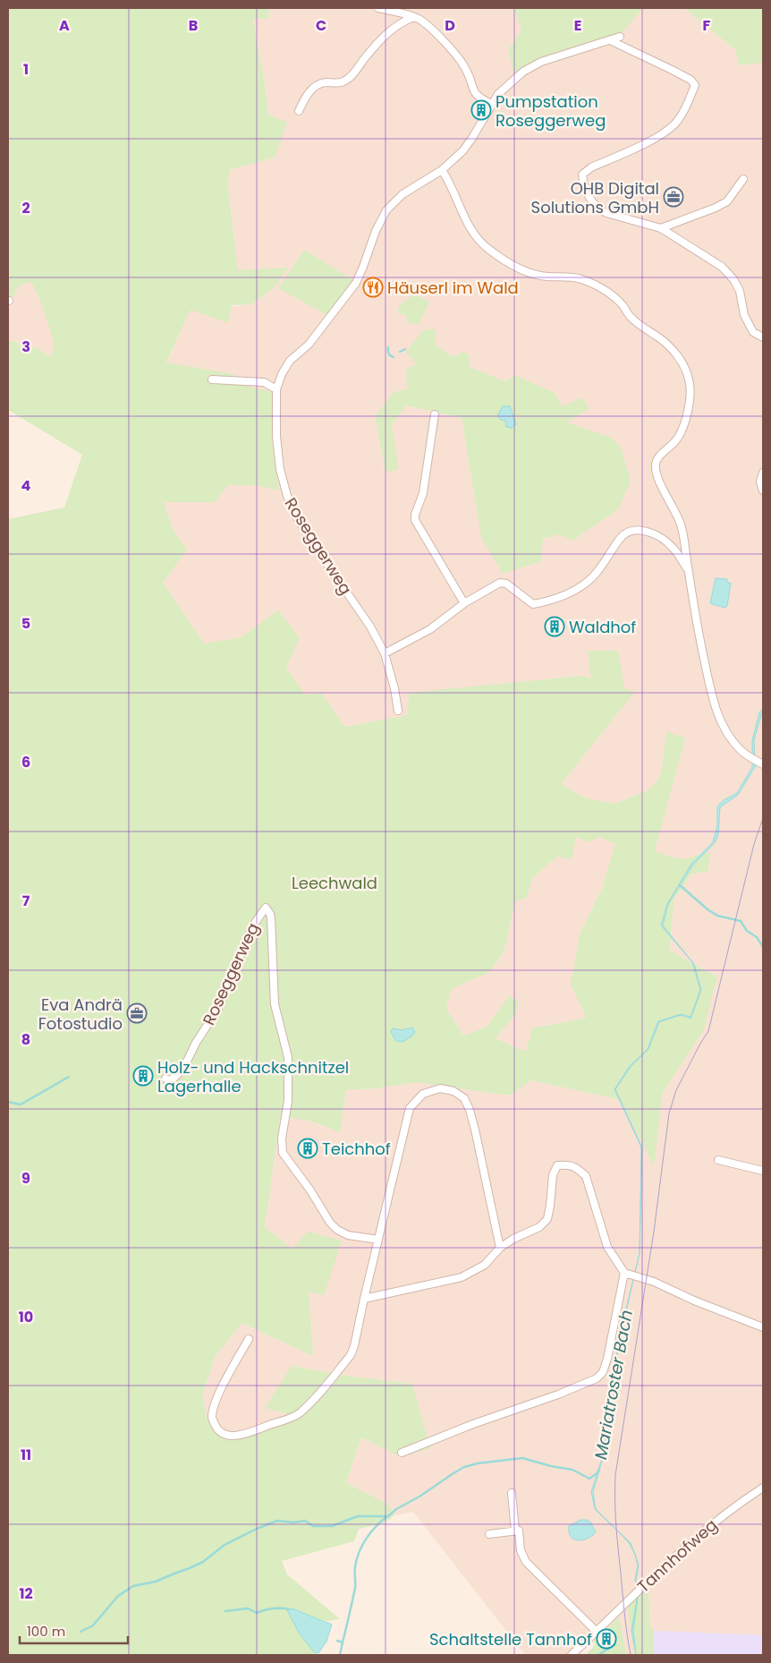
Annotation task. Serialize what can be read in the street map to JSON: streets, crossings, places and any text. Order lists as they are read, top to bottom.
{
  "streets": {
    "street": ["Roseggerweg", "Tannhofweg"]
  },
  "water": ["Mariatroster Bach"],
  "parks": ["Leechwald"],
  "places": {
    "building": [
      "Pumpstation Roseggerweg",
      "Waldhof",
      "Holz- und Hackschnitzel Lagerhalle",
      "Teichhof",
      "Schaltstelle Tannhof"
    ],
    "office": ["OHB Digital Solutions GmbH", "Eva Andrä Fotostudio"],
    "restaurant": ["Häuserl im Wald"]
  },
  "scale_bar": "100 m",
  "grid": {
    "columns": [
      "A",
      "B",
      "C",
      "D",
      "E",
      "F"
    ],
    "rows": [
      "1",
      "2",
      "3",
      "4",
      "5",
      "6",
      "7",
      "8",
      "9",
      "10",
      "11",
      "12"
    ]
  }
}
